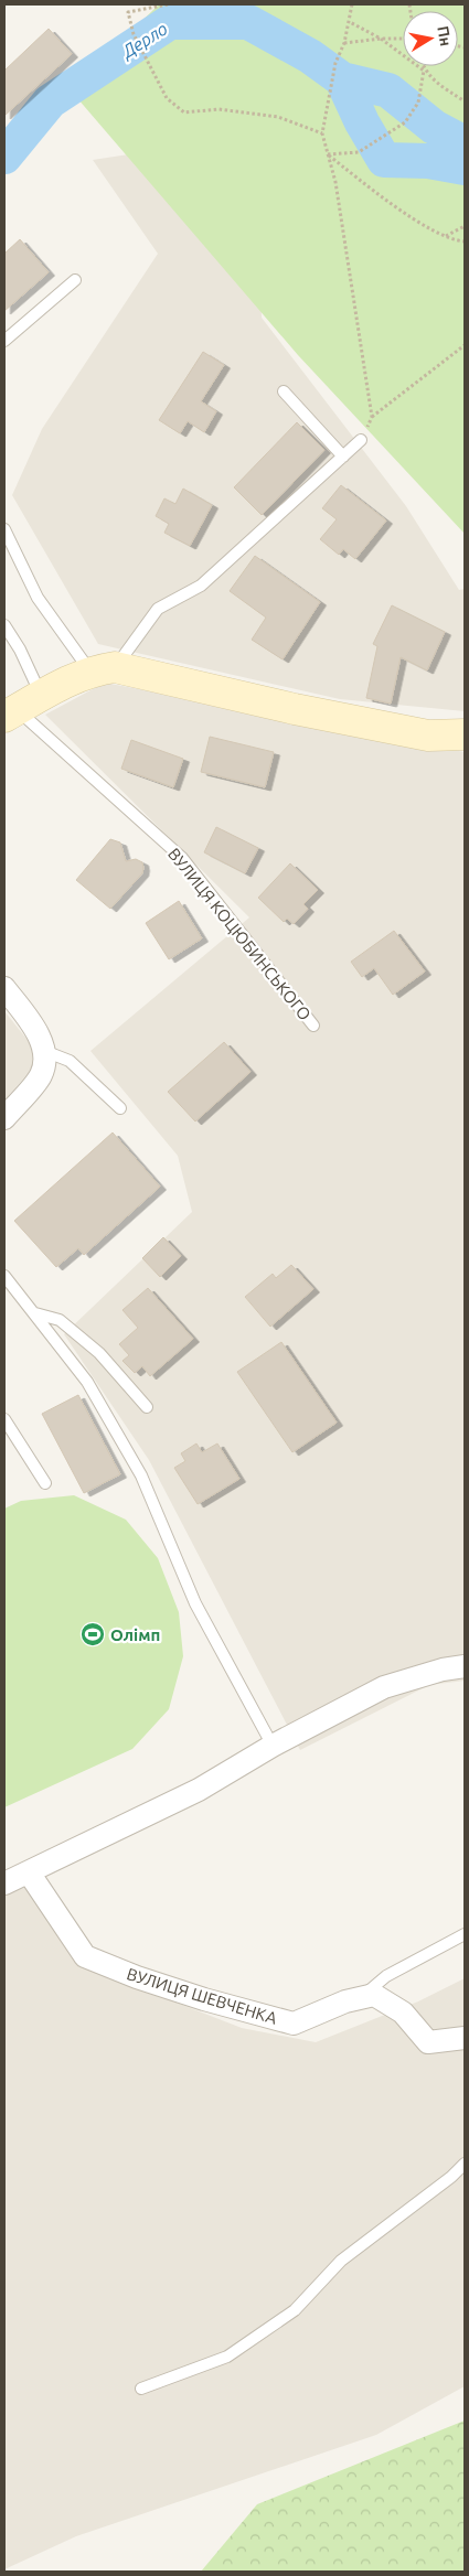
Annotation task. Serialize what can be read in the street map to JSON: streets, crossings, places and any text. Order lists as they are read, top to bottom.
{
  "streets": {
    "street": ["ВУЛИЦЯ ШЕВЧЕНКА"],
    "lane": ["ВУЛИЦЯ КОЦЮБИНСЬКОГО"]
  },
  "water": ["Дерло"],
  "places": {
    "sports": ["Олімп"]
  },
  "north": "right"
}
